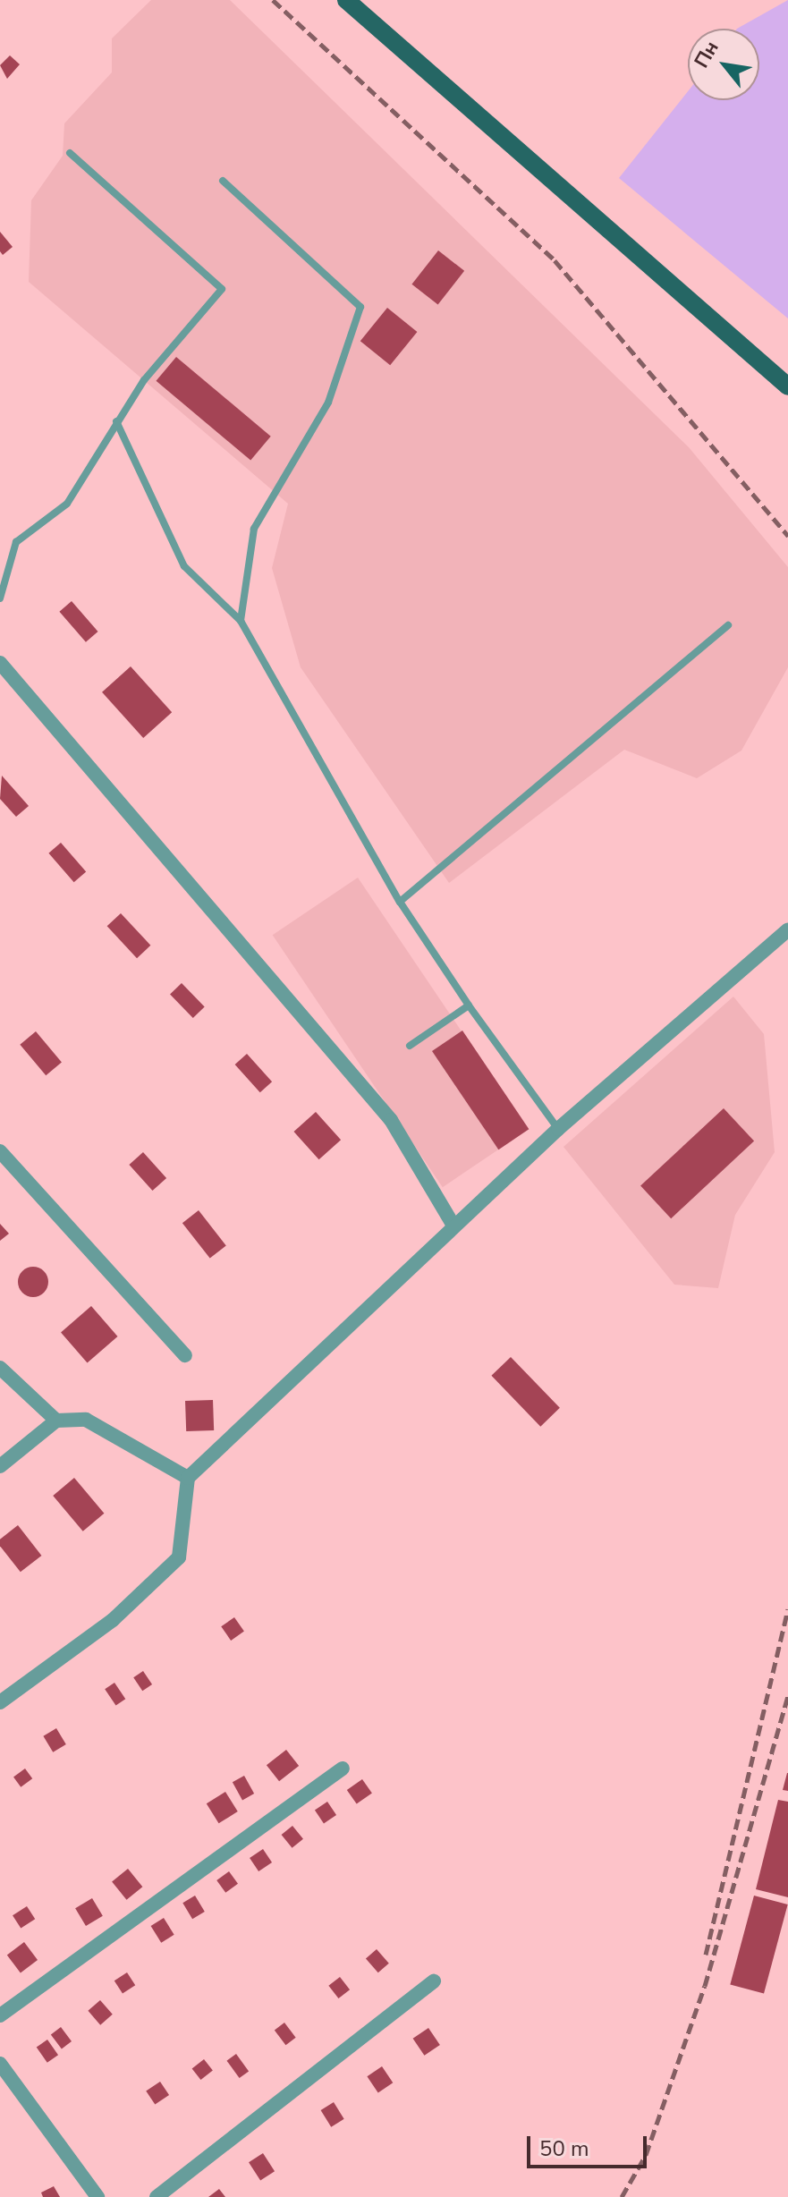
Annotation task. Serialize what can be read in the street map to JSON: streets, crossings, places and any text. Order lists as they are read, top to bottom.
{
  "scale_bar": "50 m",
  "north": "top left"
}
